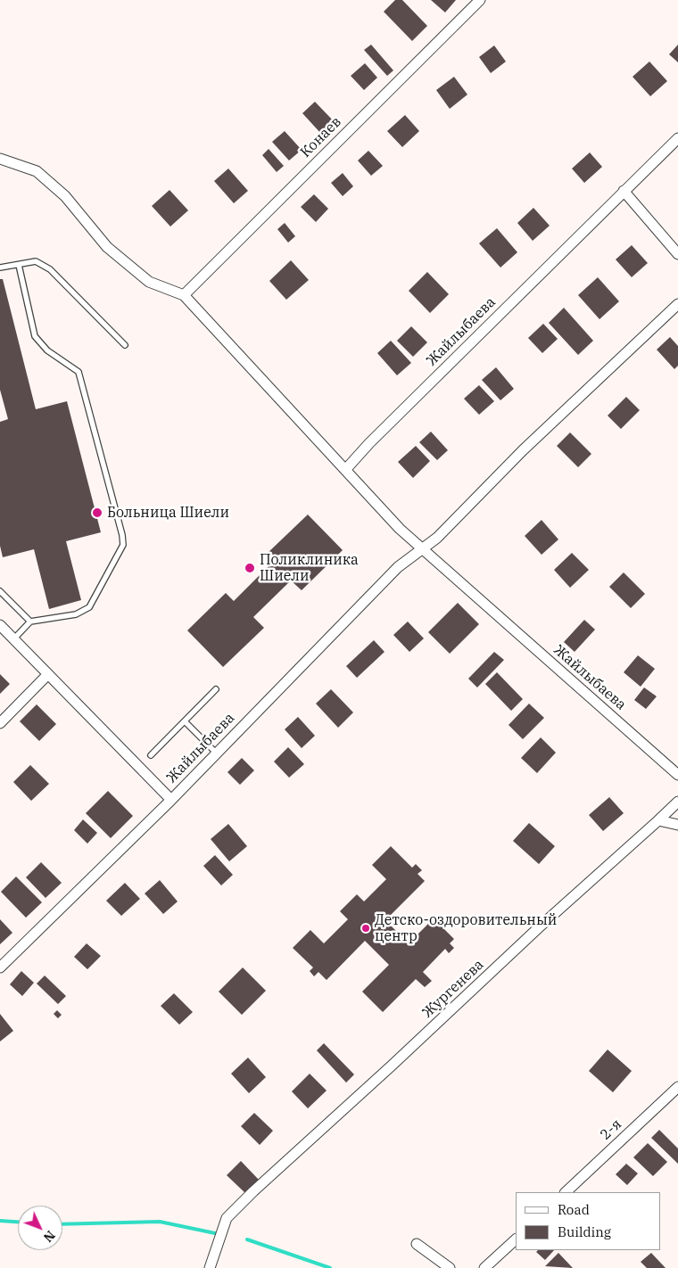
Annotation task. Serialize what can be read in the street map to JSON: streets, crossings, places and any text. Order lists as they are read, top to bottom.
{
  "streets": {
    "street": [
      "Конаев",
      "Жайлыбаева",
      "Жургенева",
      "2-я"
    ]
  },
  "places": ["Больница Шиели", "Поликлиника Шиели", "Детско-оздоровительный центр"],
  "legend": ["Road", "Building"],
  "north": "bottom right"
}
